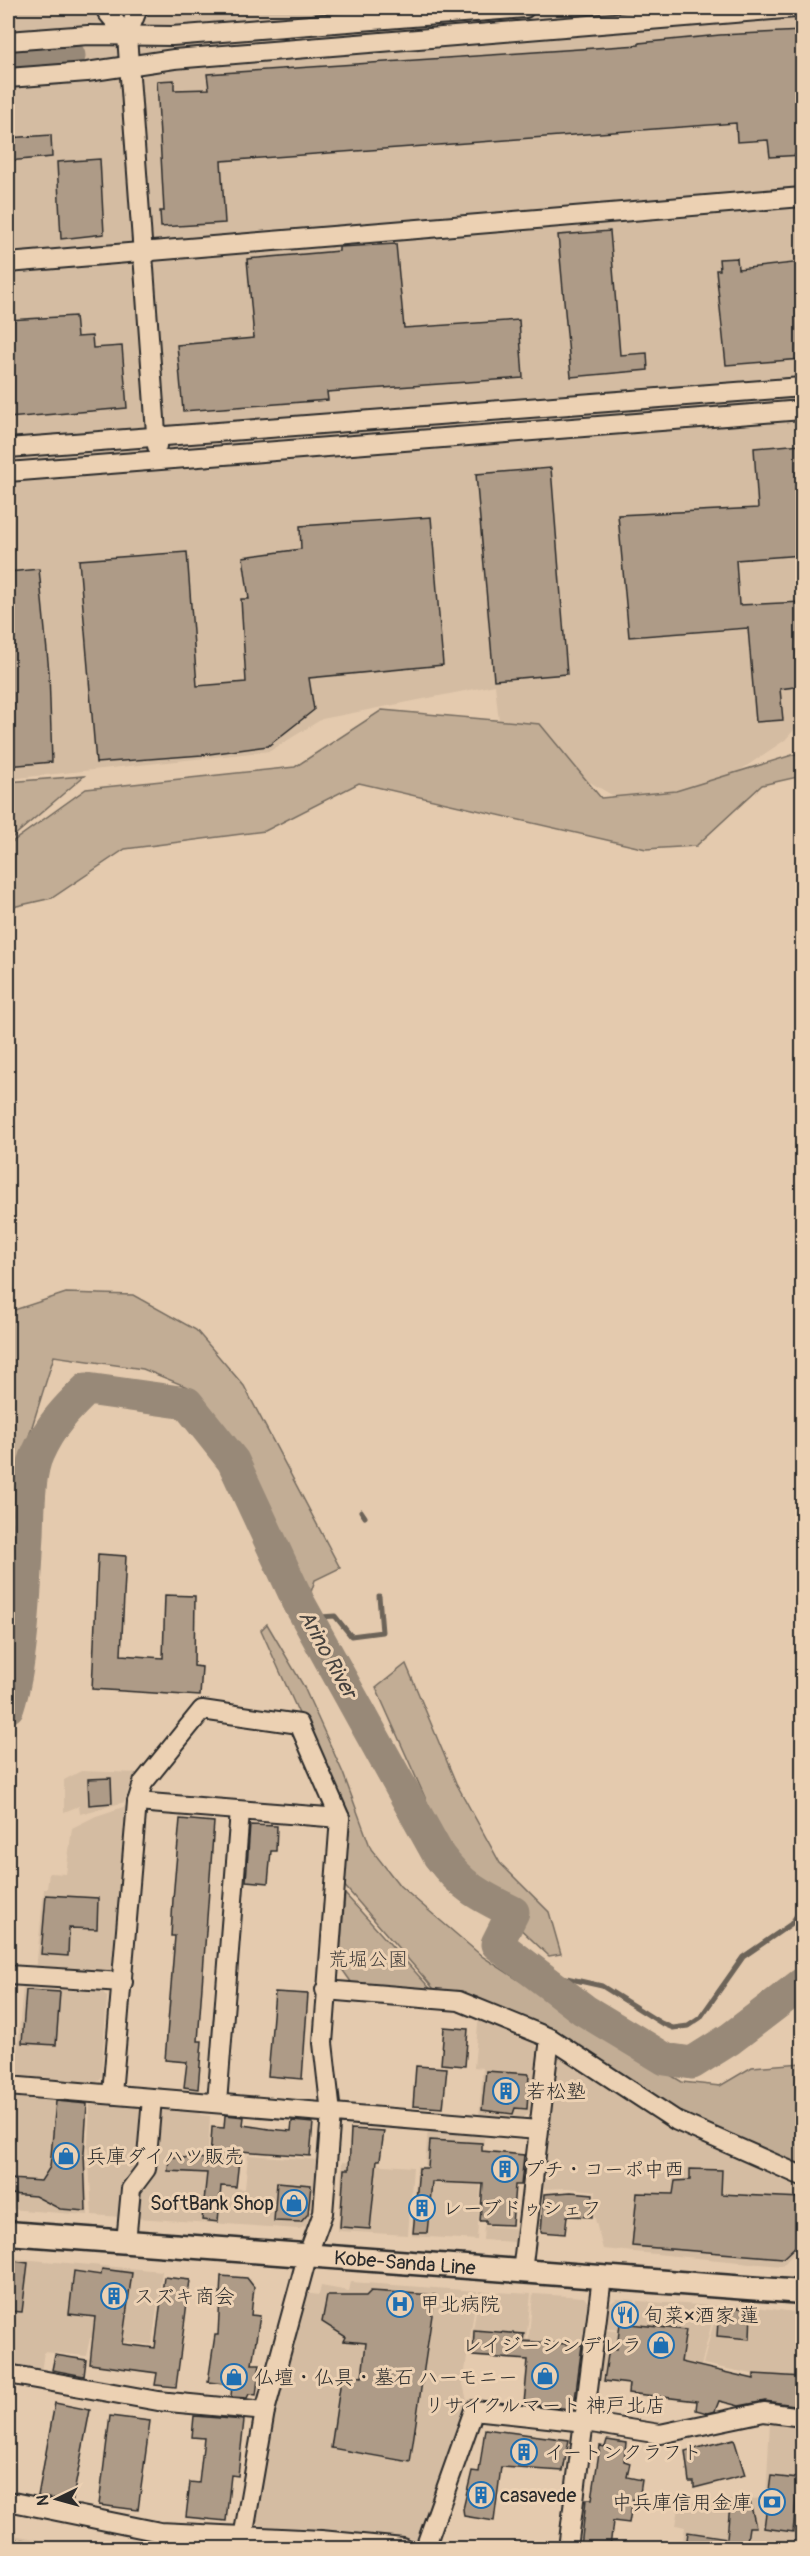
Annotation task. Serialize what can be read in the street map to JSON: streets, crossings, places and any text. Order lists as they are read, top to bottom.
{
  "streets": {
    "main road": ["Kobe-Sanda Line"]
  },
  "water": ["Arino River"],
  "parks": ["荒堀公園"],
  "places": {
    "building": [
      "若松塾",
      "プチ・コーポ中西",
      "レーブドゥシェフ",
      "スズキ商会",
      "イートンクラフト",
      "casavede"
    ],
    "shop": [
      "兵庫ダイハツ販売",
      "SoftBank Shop",
      "レイジーシンデレラ",
      "リサイクルマート 神戸北店",
      "仏壇・仏具・墓石 ハーモニー"
    ],
    "hospital": ["甲北病院"],
    "restaurant": ["旬菜×酒家 蓮"],
    "bank": ["中兵庫信用金庫"]
  },
  "north": "left"
}
